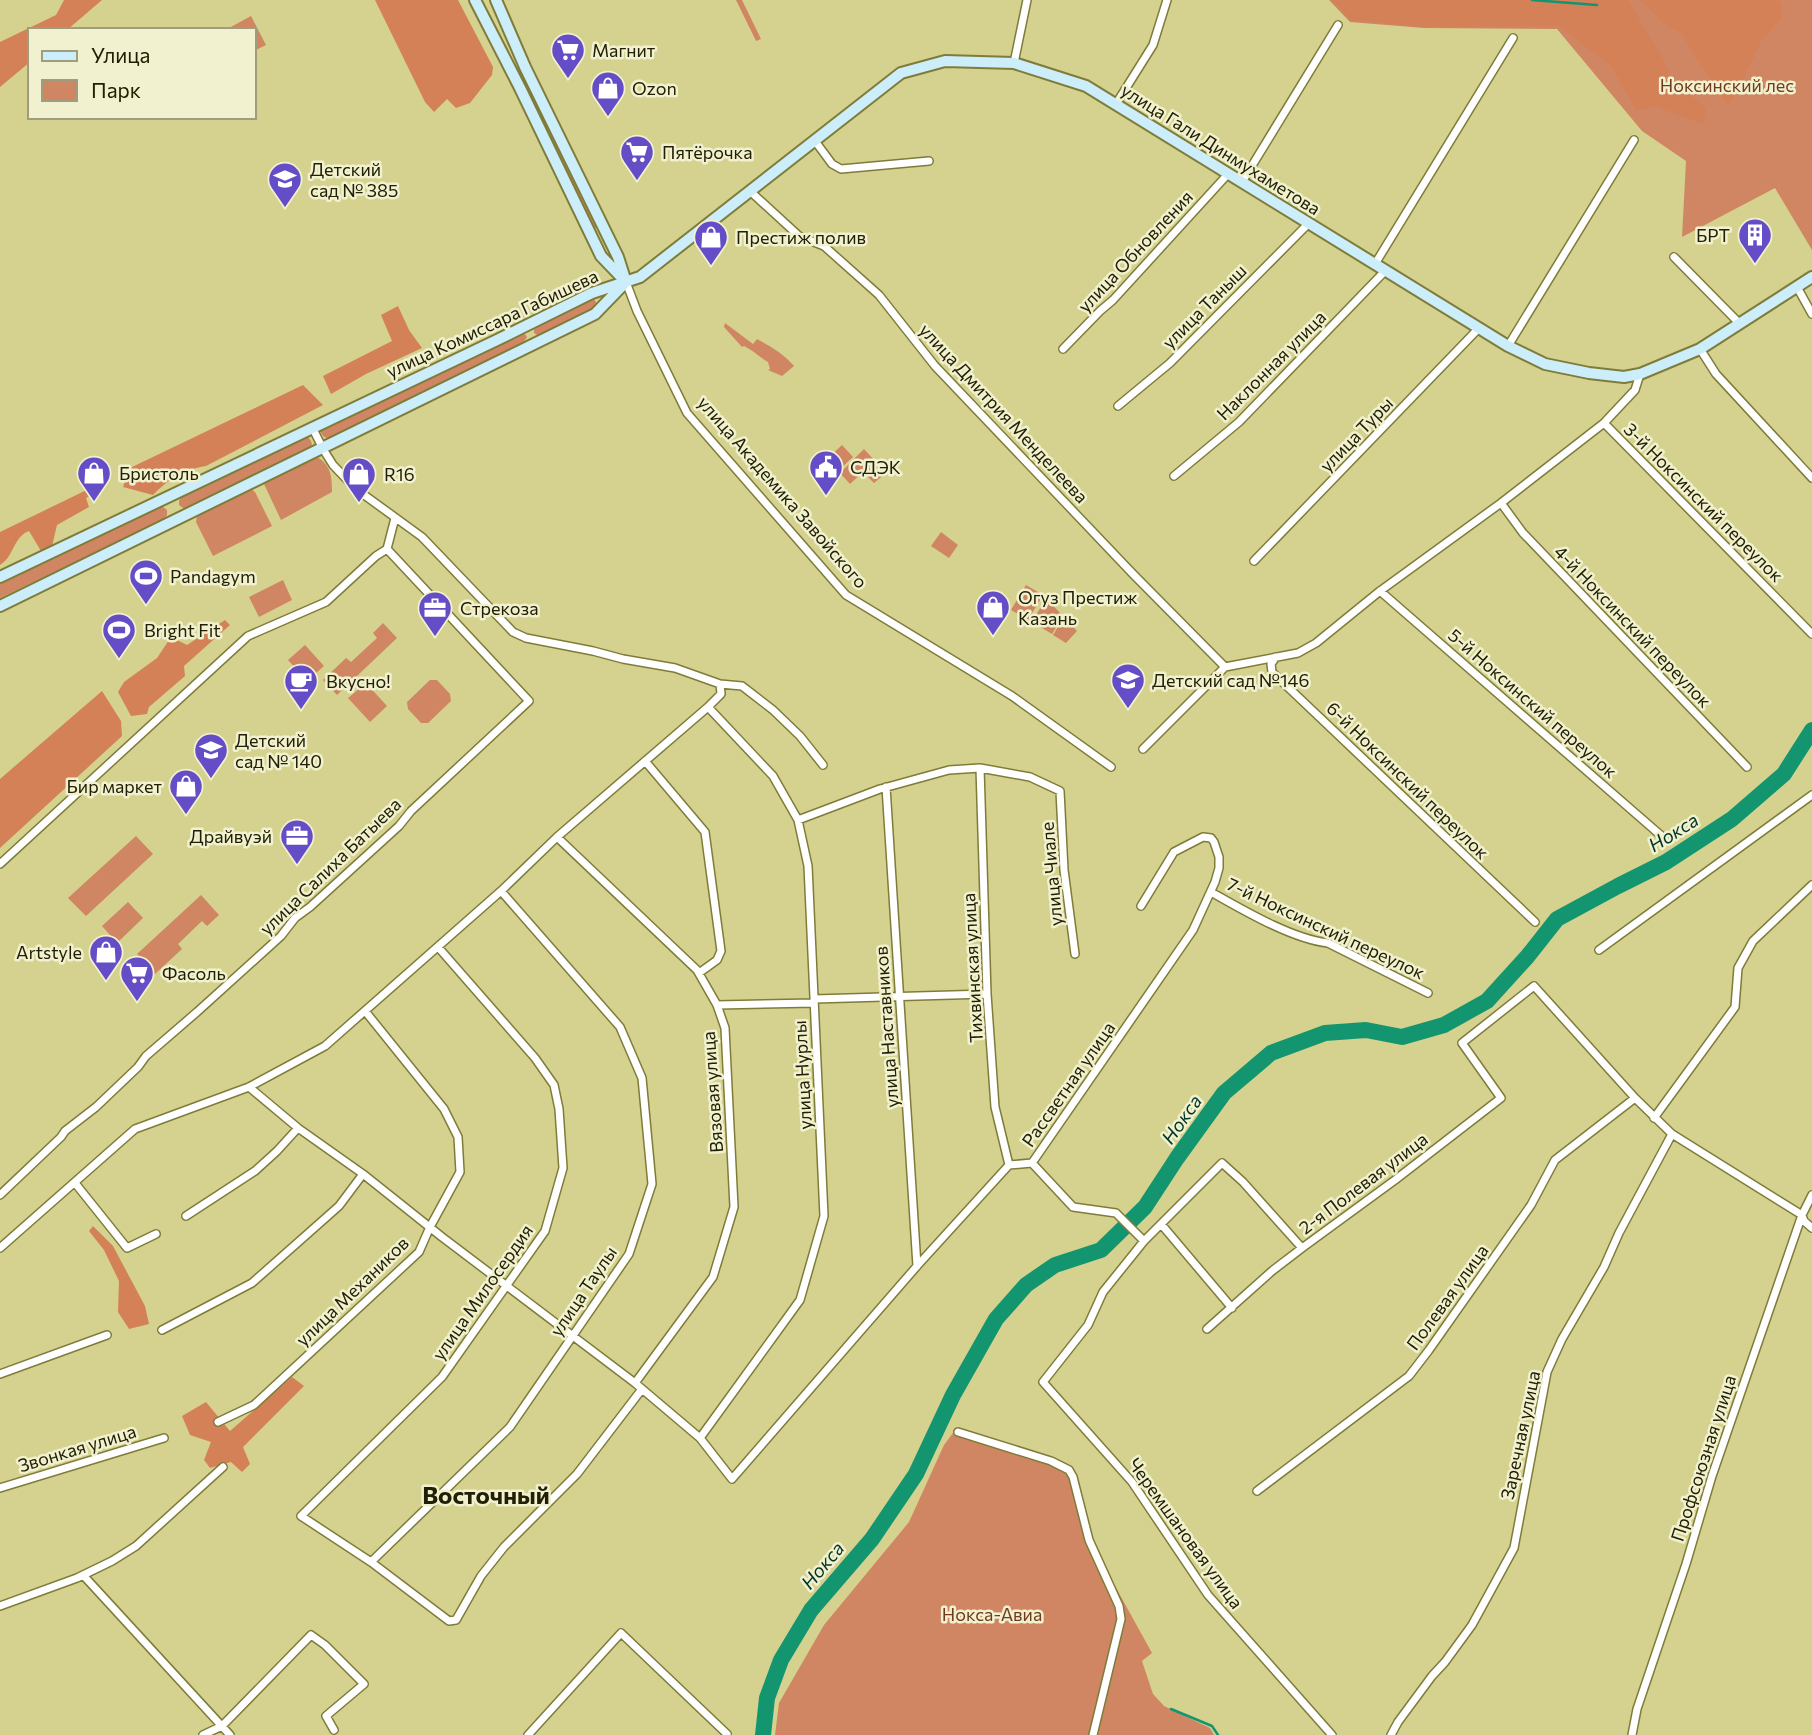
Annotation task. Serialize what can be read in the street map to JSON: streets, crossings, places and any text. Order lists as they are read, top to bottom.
{
  "streets": {
    "street": [
      "улица Гали Динмухаметова",
      "улица Обновления",
      "улица Таныш",
      "улица Комиссара Габишева",
      "Наклонная улица",
      "улица Дмитрия Менделеева",
      "улица Туры",
      "улица Академика Завойского",
      "3-й Ноксинский переулок",
      "4-й Ноксинский переулок",
      "5-й Ноксинский переулок",
      "6-й Ноксинский переулок",
      "улица Салиха Батыева",
      "улица Чиале",
      "7-й Ноксинский переулок",
      "Тихвинская улица",
      "улица Наставников",
      "улица Нурлы",
      "Рассветная улица",
      "Вязовая улица",
      "2-я Полевая улица",
      "улица Механиков",
      "улица Таулы",
      "улица Милосердия",
      "Полевая улица",
      "Заречная улица",
      "Звонкая улица",
      "Профсоюзная улица",
      "Черемшановая улица"
    ]
  },
  "crossings": [
    ["улица Гали Динмухаметова", "улица Обновления"],
    ["улица Гали Динмухаметова", "улица Таныш"],
    ["улица Гали Динмухаметова", "улица Комиссара Габишева"],
    ["улица Гали Динмухаметова", "Наклонная улица"],
    ["улица Гали Динмухаметова", "улица Дмитрия Менделеева"],
    ["улица Гали Динмухаметова", "улица Туры"],
    ["улица Гали Динмухаметова", "улица Академика Завойского"],
    ["улица Комиссара Габишева", "улица Академика Завойского"],
    ["улица Чиале", "Тихвинская улица"],
    ["7-й Ноксинский переулок", "Рассветная улица"],
    ["Тихвинская улица", "Рассветная улица"],
    ["улица Наставников", "Рассветная улица"],
    ["улица Нурлы", "Рассветная улица"],
    ["2-я Полевая улица", "Полевая улица"],
    ["2-я Полевая улица", "Черемшановая улица"],
    ["улица Таулы", "улица Милосердия"]
  ],
  "districts": ["Восточный"],
  "water": ["Нокса"],
  "parks": ["Ноксинский лес", "Нокса-Авиа"],
  "places": {
    "supermarket": ["Магнит", "Пятёрочка", "Фасоль"],
    "shop": [
      "Ozon",
      "Престиж полив",
      "Бристоль",
      "R16",
      "Огуз Престиж Казань",
      "Бир маркет",
      "Artstyle"
    ],
    "school or university": ["Детский сад № 385", "Детский сад №146", "Детский сад № 140"],
    "building": ["БРТ"],
    "public building": ["СДЭК"],
    "sports": ["Pandagym", "Bright Fit"],
    "office": ["Стрекоза", "Драйвуэй"],
    "cafe": ["Вкусно!"]
  },
  "legend": ["Улица", "Парк"]
}
